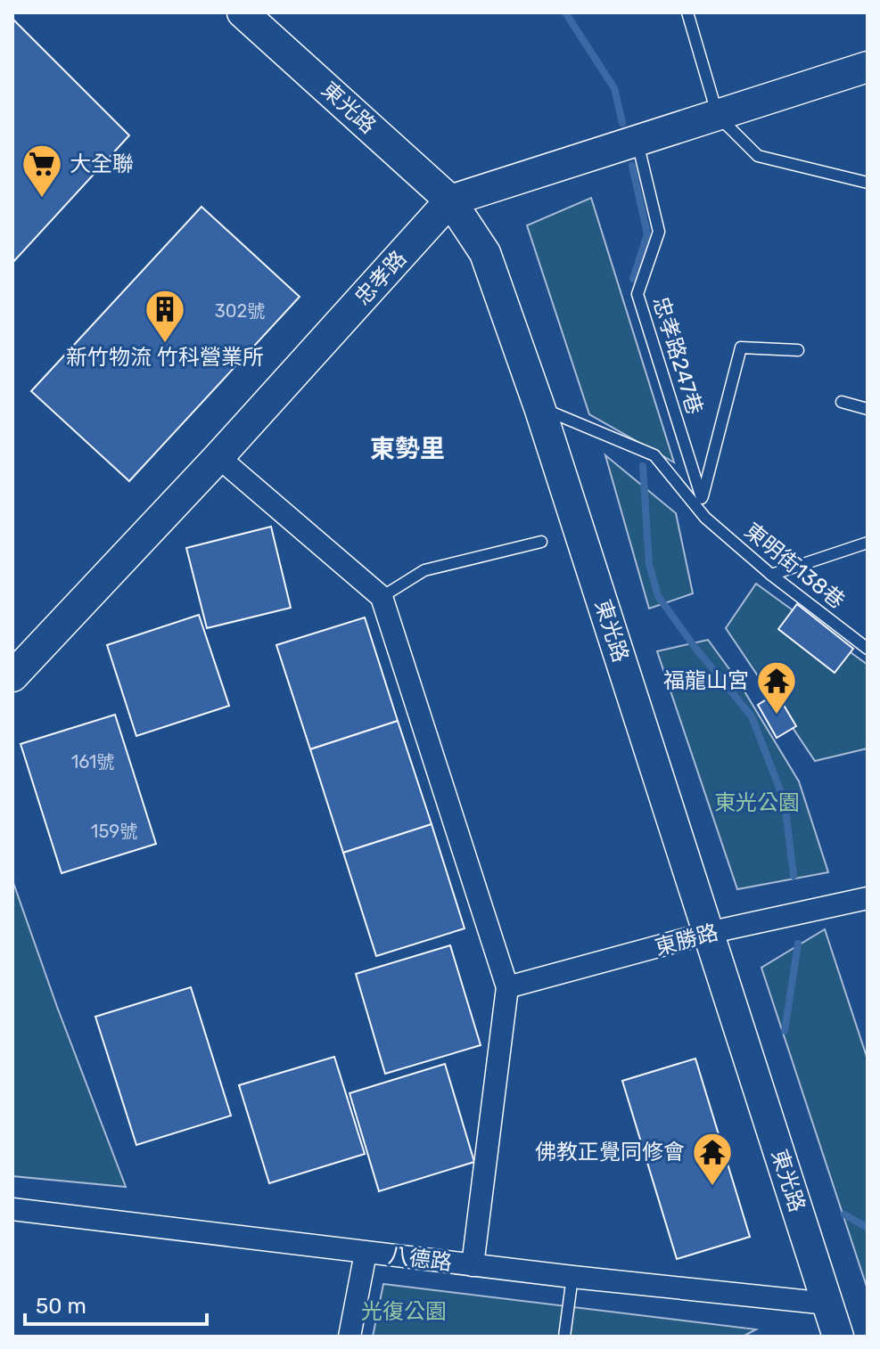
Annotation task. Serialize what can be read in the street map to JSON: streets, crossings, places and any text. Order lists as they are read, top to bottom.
{
  "streets": {
    "street": [
      "東光路",
      "忠孝路",
      "東勝路",
      "八德路"
    ],
    "lane": ["忠孝路247巷", "東明街138巷"]
  },
  "crossings": [
    ["東光路", "忠孝路"],
    ["東光路", "東明街138巷"],
    ["東光路", "東勝路"],
    ["東光路", "八德路"],
    ["忠孝路247巷", "東明街138巷"]
  ],
  "districts": ["東勢里"],
  "parks": ["東光公園", "光復公園"],
  "places": {
    "supermarket": ["大全聯"],
    "building": ["新竹物流 竹科營業所"],
    "temple": ["福龍山宮", "佛教正覺同修會"]
  },
  "house_numbers": ["302號", "161號", "159號"],
  "scale_bar": "50 m"
}
